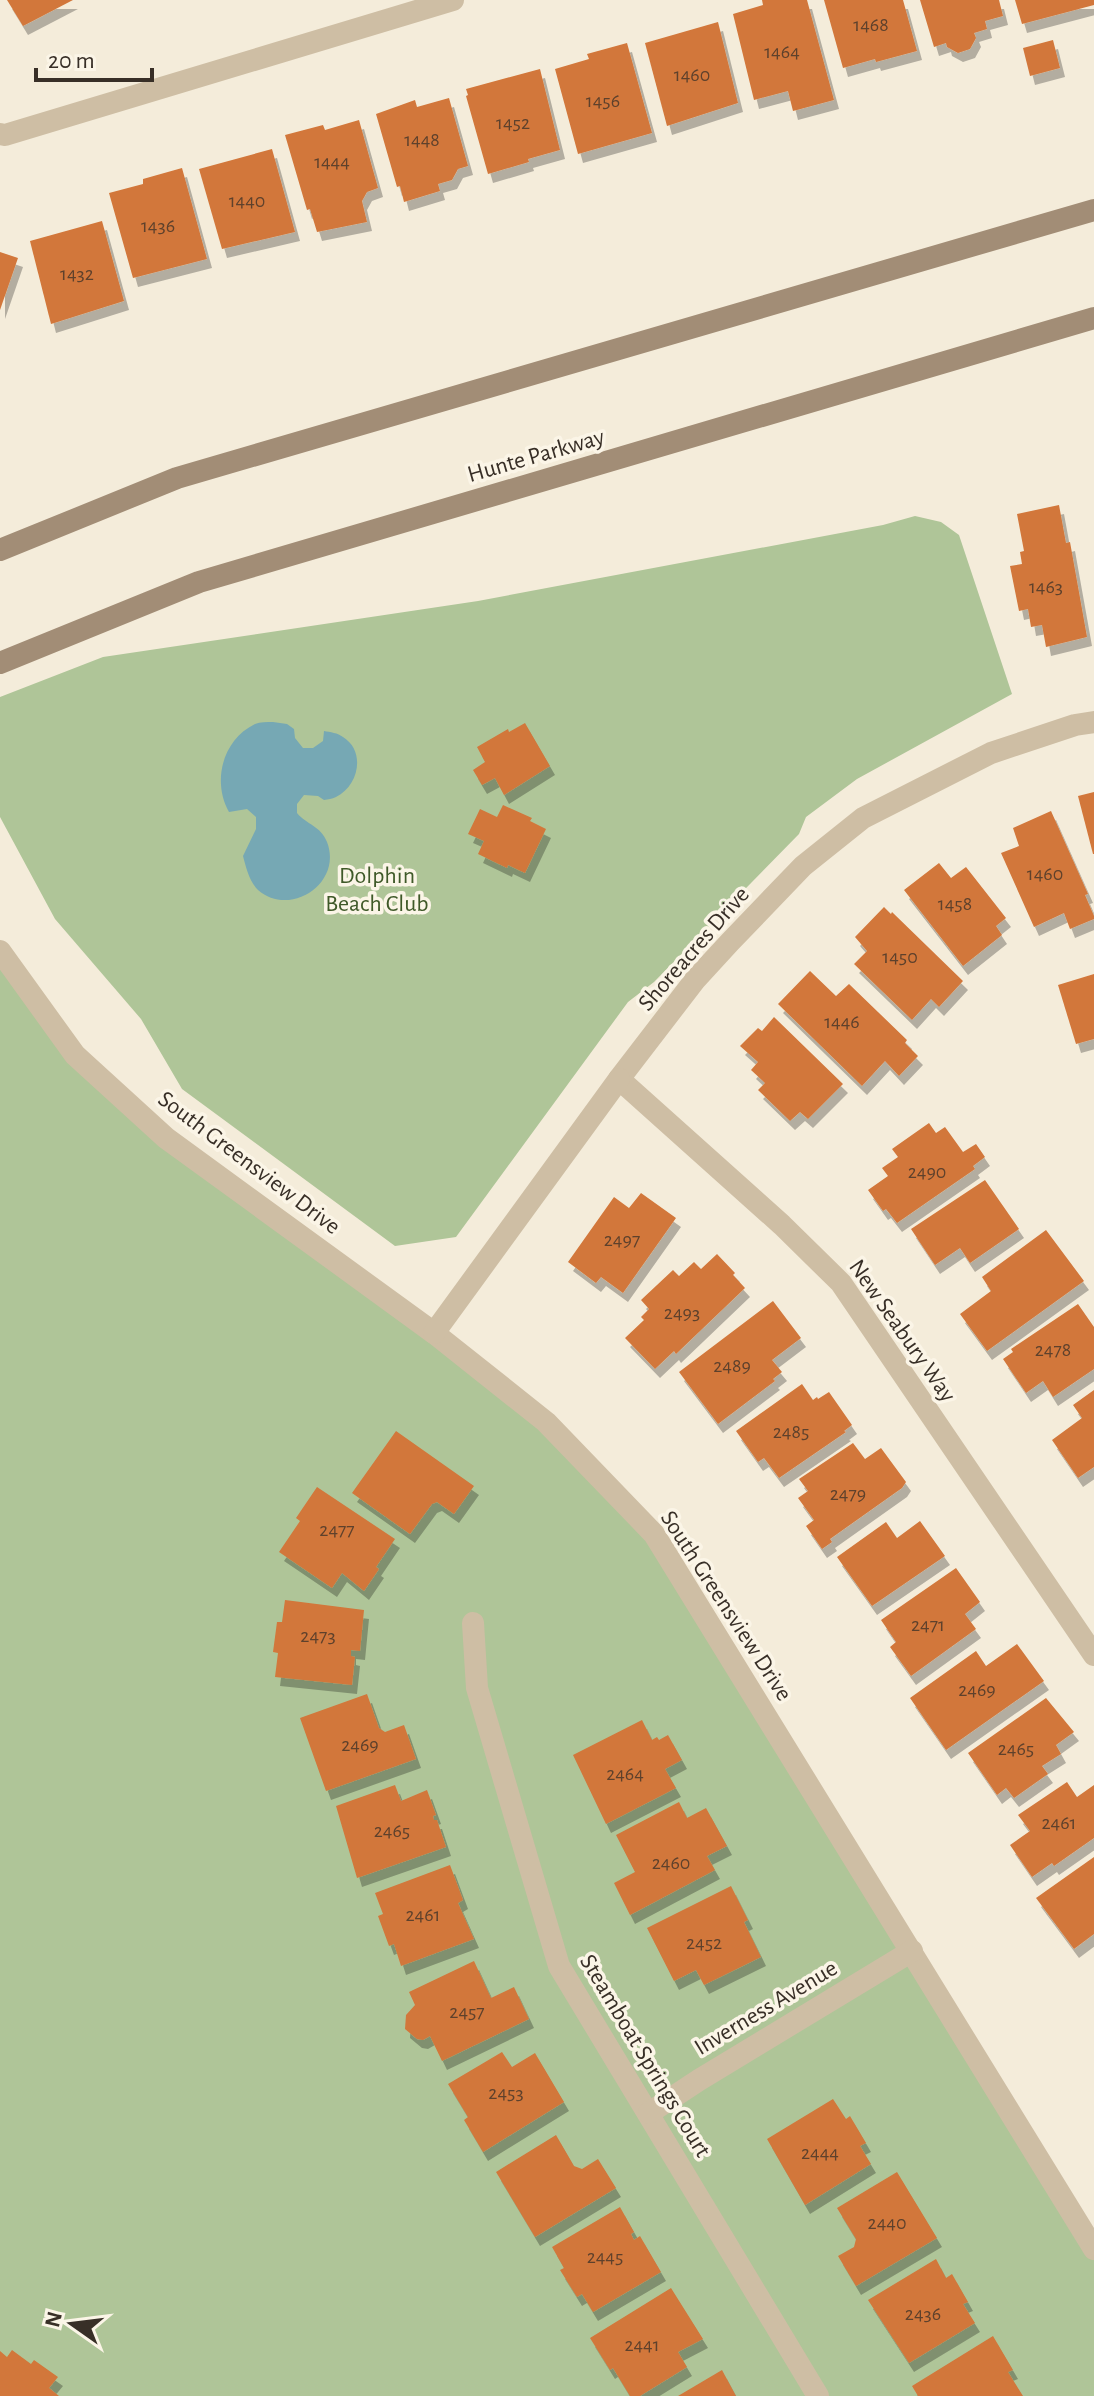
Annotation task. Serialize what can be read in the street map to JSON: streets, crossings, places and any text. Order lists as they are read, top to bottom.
{
  "streets": {
    "main road": ["Hunte Parkway"],
    "street": [
      "Shoreacres Drive",
      "South Greensview Drive",
      "New Seabury Way",
      "Inverness Avenue",
      "Steamboat Springs Court"
    ]
  },
  "crossings": [
    ["Shoreacres Drive", "South Greensview Drive"],
    ["Shoreacres Drive", "New Seabury Way"],
    ["South Greensview Drive", "Inverness Avenue"],
    ["Inverness Avenue", "Steamboat Springs Court"]
  ],
  "parks": ["Dolphin Beach Club"],
  "house_numbers": [
    "1468",
    "1464",
    "1460",
    "1456",
    "1452",
    "1448",
    "1444",
    "1440",
    "1436",
    "1432",
    "1463",
    "1460",
    "1458",
    "1450",
    "1446",
    "2490",
    "2497",
    "2493",
    "2478",
    "2489",
    "2485",
    "2479",
    "2477",
    "2471",
    "2473",
    "2469",
    "2469",
    "2465",
    "2464",
    "2461",
    "2465",
    "2460",
    "2461",
    "2452",
    "2457",
    "2453",
    "2444",
    "2440",
    "2445",
    "2436",
    "2441"
  ],
  "scale_bar": "20 m",
  "north": "left"
}
